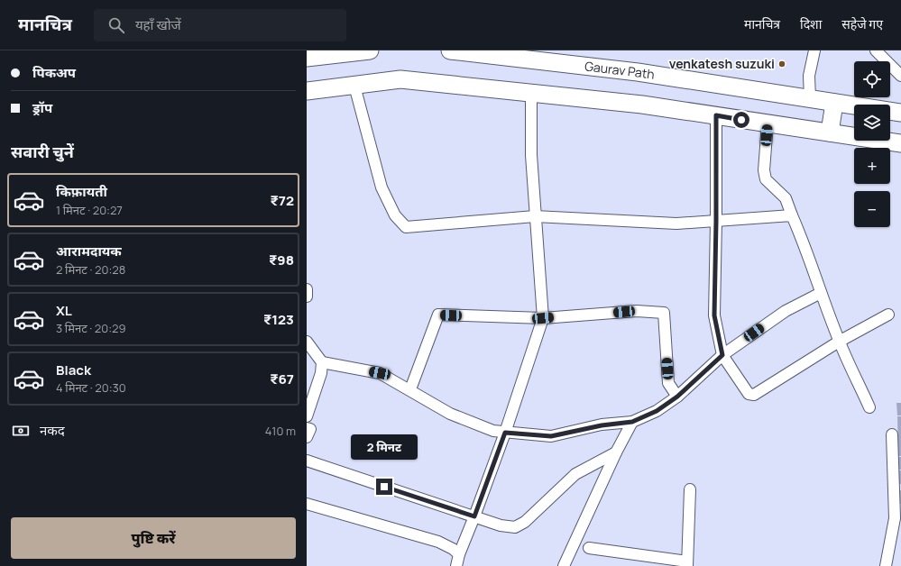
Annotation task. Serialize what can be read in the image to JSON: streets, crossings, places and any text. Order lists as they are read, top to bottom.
{
  "streets": {
    "main road": ["Gaurav Path"]
  },
  "places": ["venkatesh suzuki"],
  "page": {
    "header": "मानचित्र",
    "search": "यहाँ खोजें",
    "nav": ["मानचित्र", "दिशा", "सहेजे गए"],
    "banner": ["पिकअप", "ड्रॉप"],
    "map_buttons": ["+", "−"],
    "heading": "सवारी चुनें",
    "list": [
      {
        "name": "किफ़ायती",
        "note": "1 मिनट · 20:27",
        "value": "₹72"
      },
      {
        "name": "आरामदायक",
        "note": "2 मिनट · 20:28",
        "value": "₹98"
      },
      {
        "name": "XL",
        "note": "3 मिनट · 20:29",
        "value": "₹123"
      },
      {
        "name": "Black",
        "note": "4 मिनट · 20:30",
        "value": "₹67"
      }
    ],
    "pay": ["नकद", "410 m"],
    "bubble": "2 मिनट",
    "buttons": "पुष्टि करें"
  }
}
